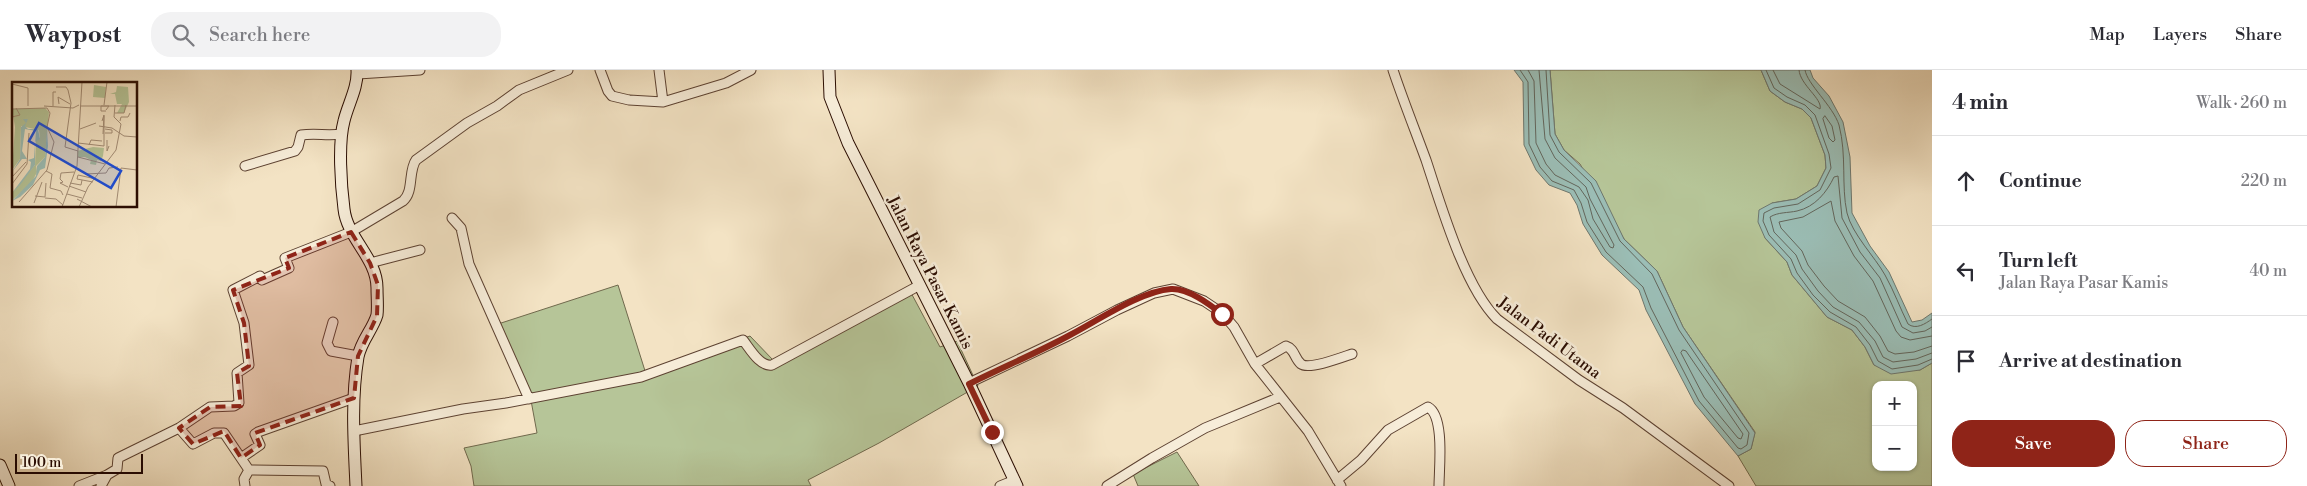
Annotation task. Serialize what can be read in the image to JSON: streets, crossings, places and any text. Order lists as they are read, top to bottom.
{
  "streets": {
    "street": ["Jalan Raya Pasar Kamis", "Jalan Padi Utama"]
  },
  "scale_bar": "100 m",
  "page": {
    "header": "Waypost",
    "search": "Search here",
    "nav": ["Map", "Layers", "Share"],
    "heading": ["4 min", "Walk · 260 m"],
    "list": [
      ["Continue", "220 m"],
      ["Turn left", "Jalan Raya Pasar Kamis", "40 m"],
      "Arrive at destination"
    ],
    "map_buttons": ["+", "−"],
    "buttons": ["Save", "Share"],
    "scale": "100 m"
  }
}
